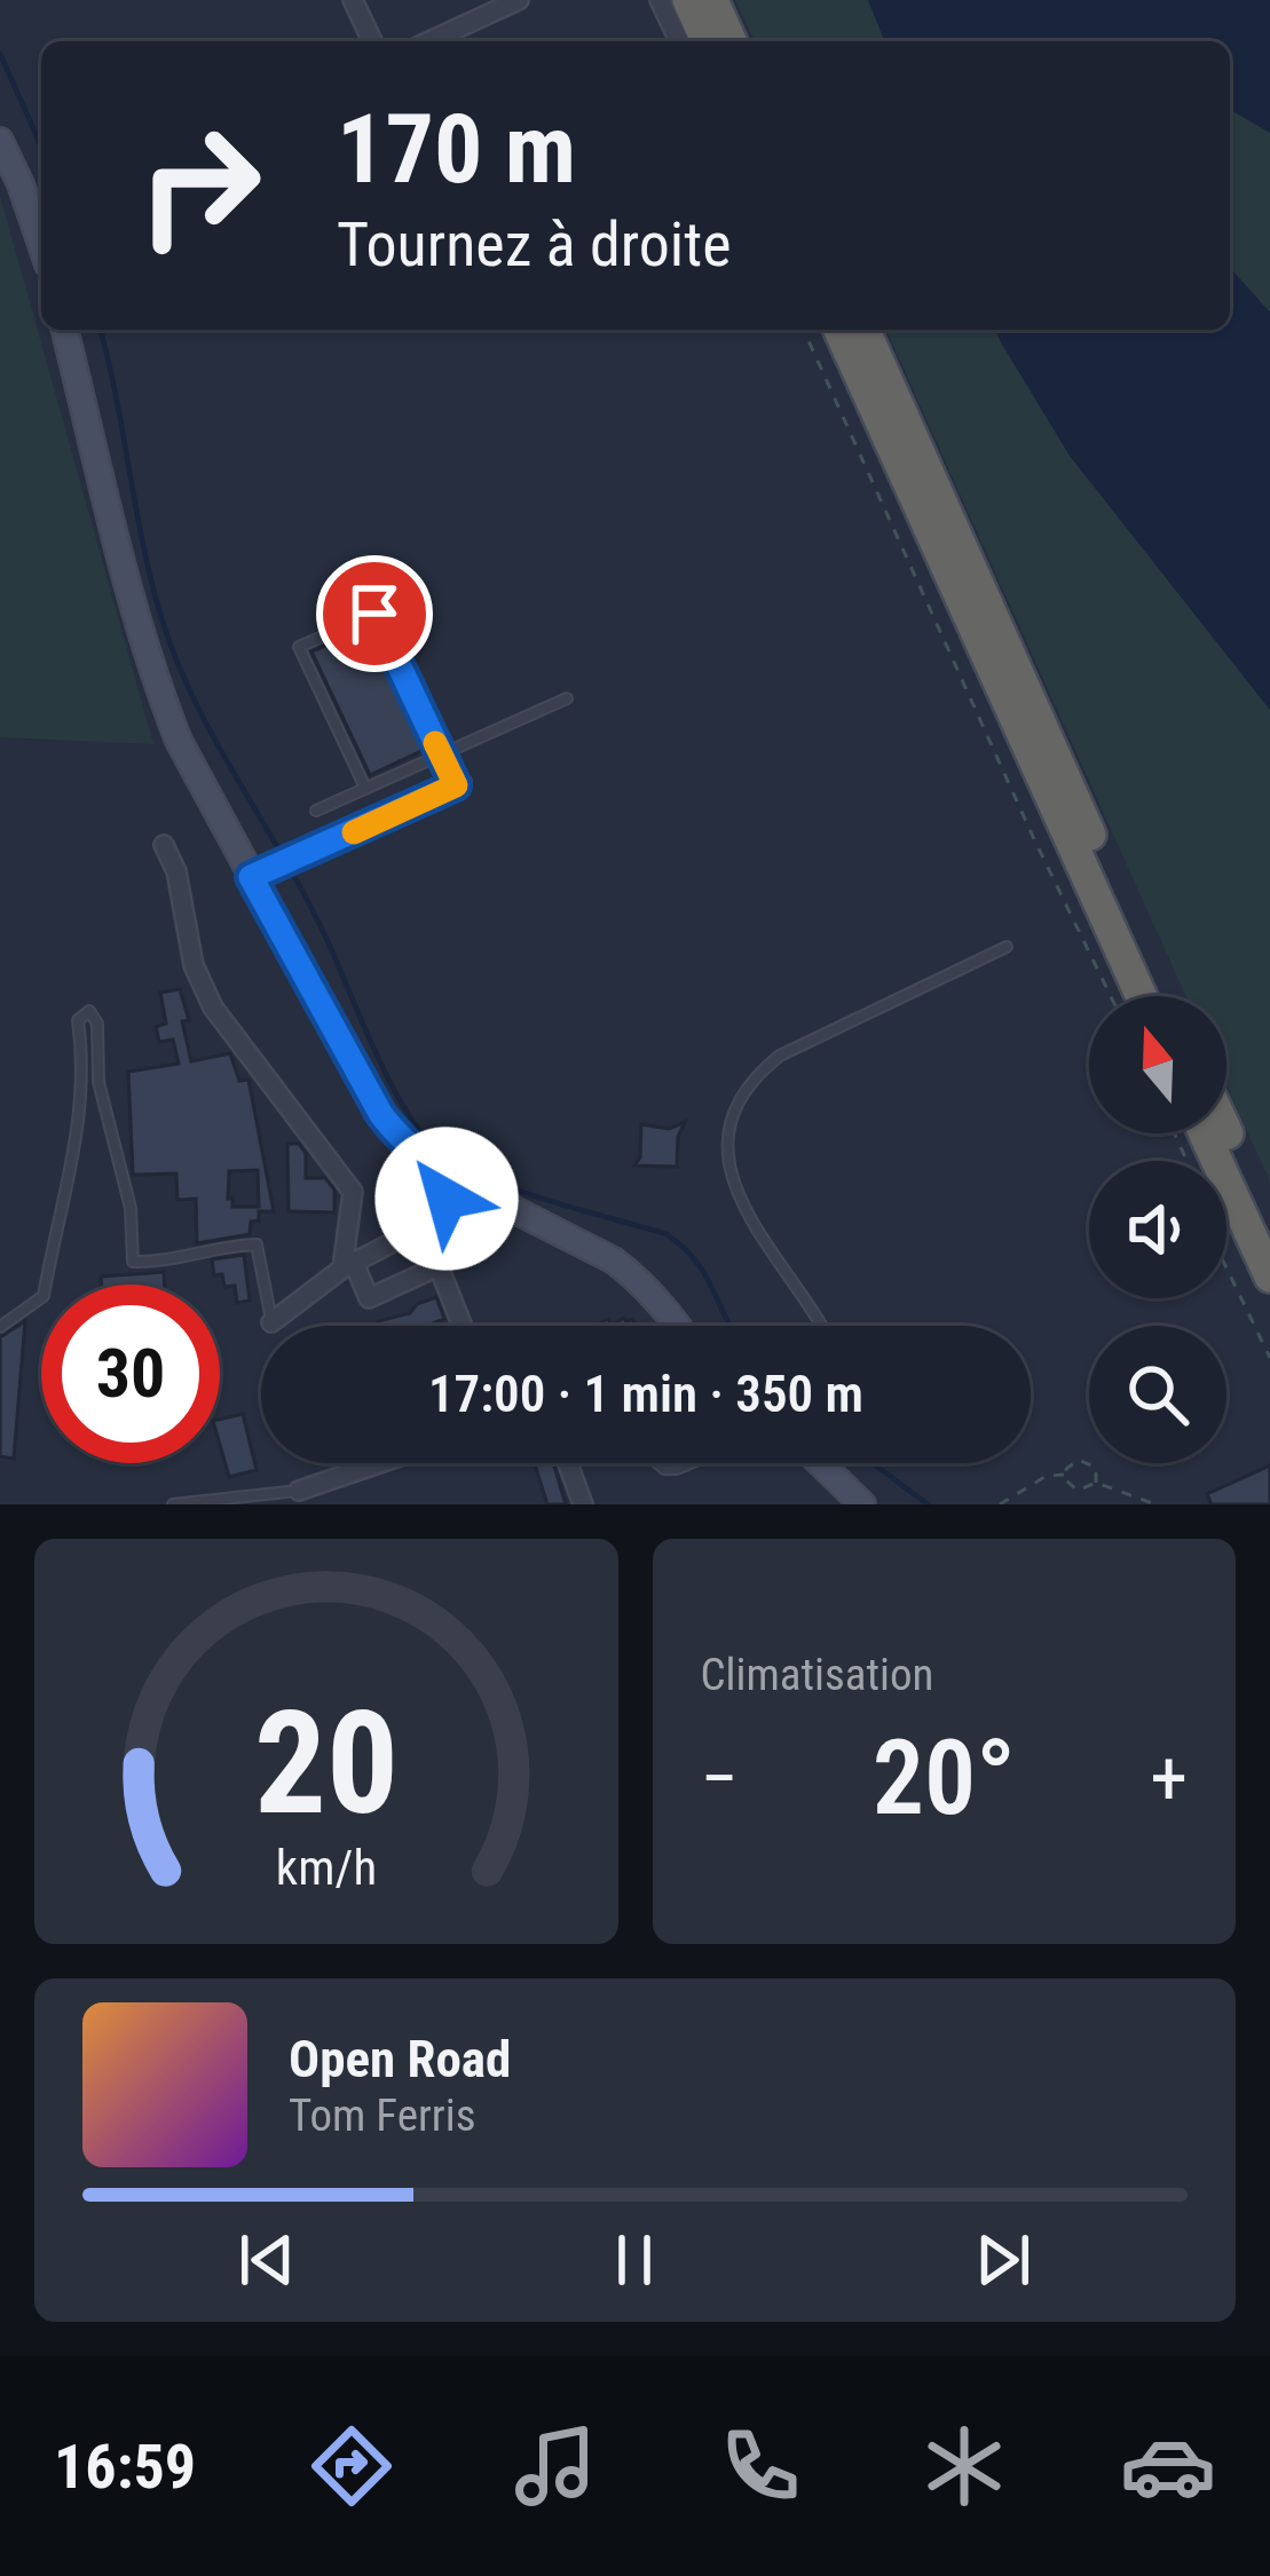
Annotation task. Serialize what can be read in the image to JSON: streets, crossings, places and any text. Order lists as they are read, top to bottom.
{
  "north": "top",
  "page": {
    "turn": ["170 m", "Tournez à droite"],
    "limit": "30",
    "trip": "17:00 · 1 min · 350 m",
    "tile": "Climatisation",
    "heat": ["−", "20°", "+"],
    "song": ["Open Road", "Tom Ferris"],
    "tabs": "16:59",
    "gauge": ["20", "km/h"]
  }
}
